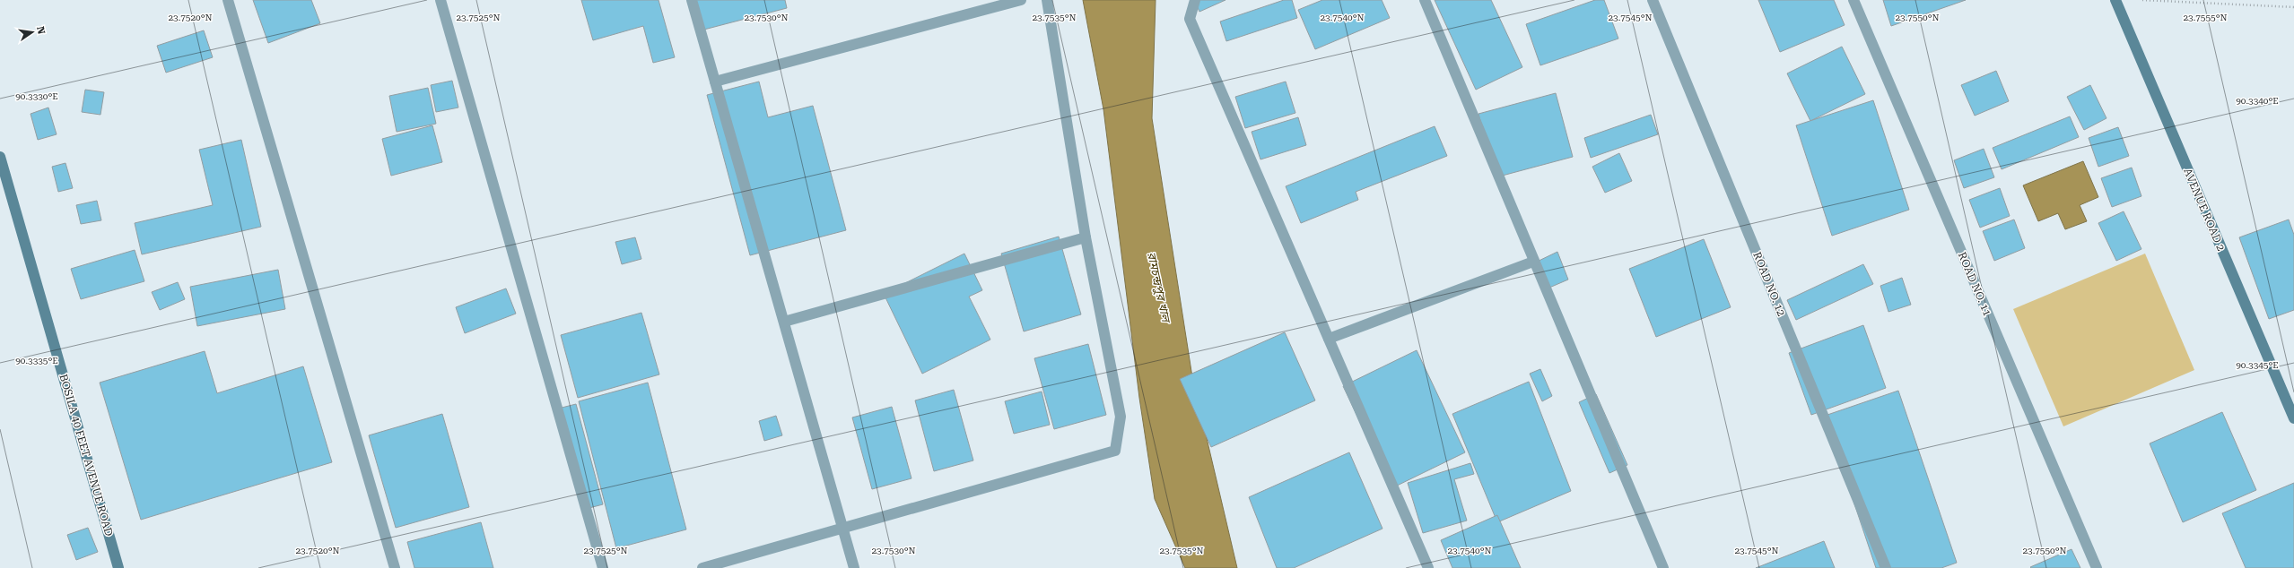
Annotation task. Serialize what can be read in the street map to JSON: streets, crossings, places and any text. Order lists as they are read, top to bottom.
{
  "streets": {
    "street": [
      "AVENUE ROAD 2",
      "ROAD NO. 12",
      "ROAD NO. 11",
      "BOSILA 40 FEET AVENUE ROAD"
    ]
  },
  "water": ["রামচন্দ্রপুর খাল"],
  "north": "right",
  "coordinates": [
    "23.7525°N",
    "23.7540°N",
    "23.7550°N",
    "23.7555°N",
    "23.7520°N",
    "23.7530°N",
    "23.7535°N",
    "23.7545°N",
    "90.3330°E",
    "90.3340°E",
    "90.3335°E",
    "90.3345°E"
  ]
}
